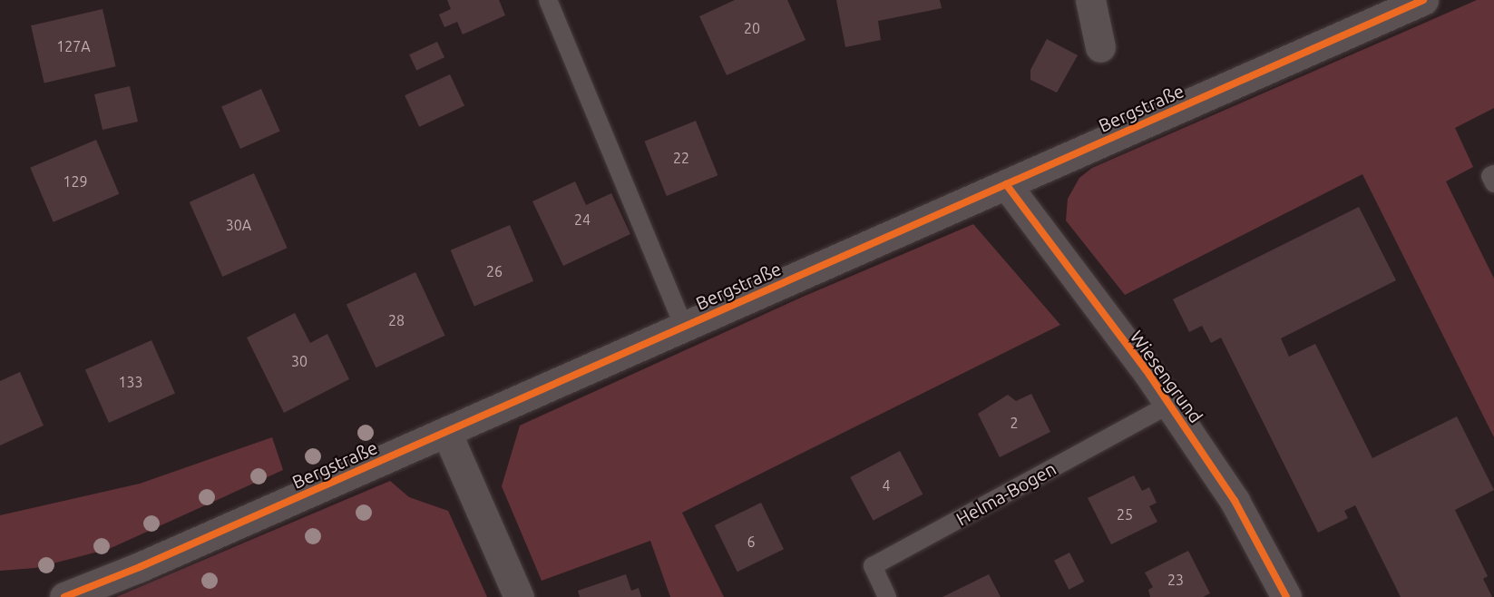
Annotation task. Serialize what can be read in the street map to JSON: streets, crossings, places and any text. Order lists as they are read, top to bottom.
{
  "streets": {
    "street": ["Bergstraße", "Wiesengrund"],
    "lane": ["Helma-Bogen"]
  },
  "crossings": [
    ["Bergstraße", "Wiesengrund"],
    ["Wiesengrund", "Helma-Bogen"]
  ],
  "house_numbers": [
    "20",
    "127A",
    "22",
    "129",
    "24",
    "30A",
    "26",
    "28",
    "30",
    "133",
    "2",
    "4",
    "25",
    "6",
    "23"
  ]
}
